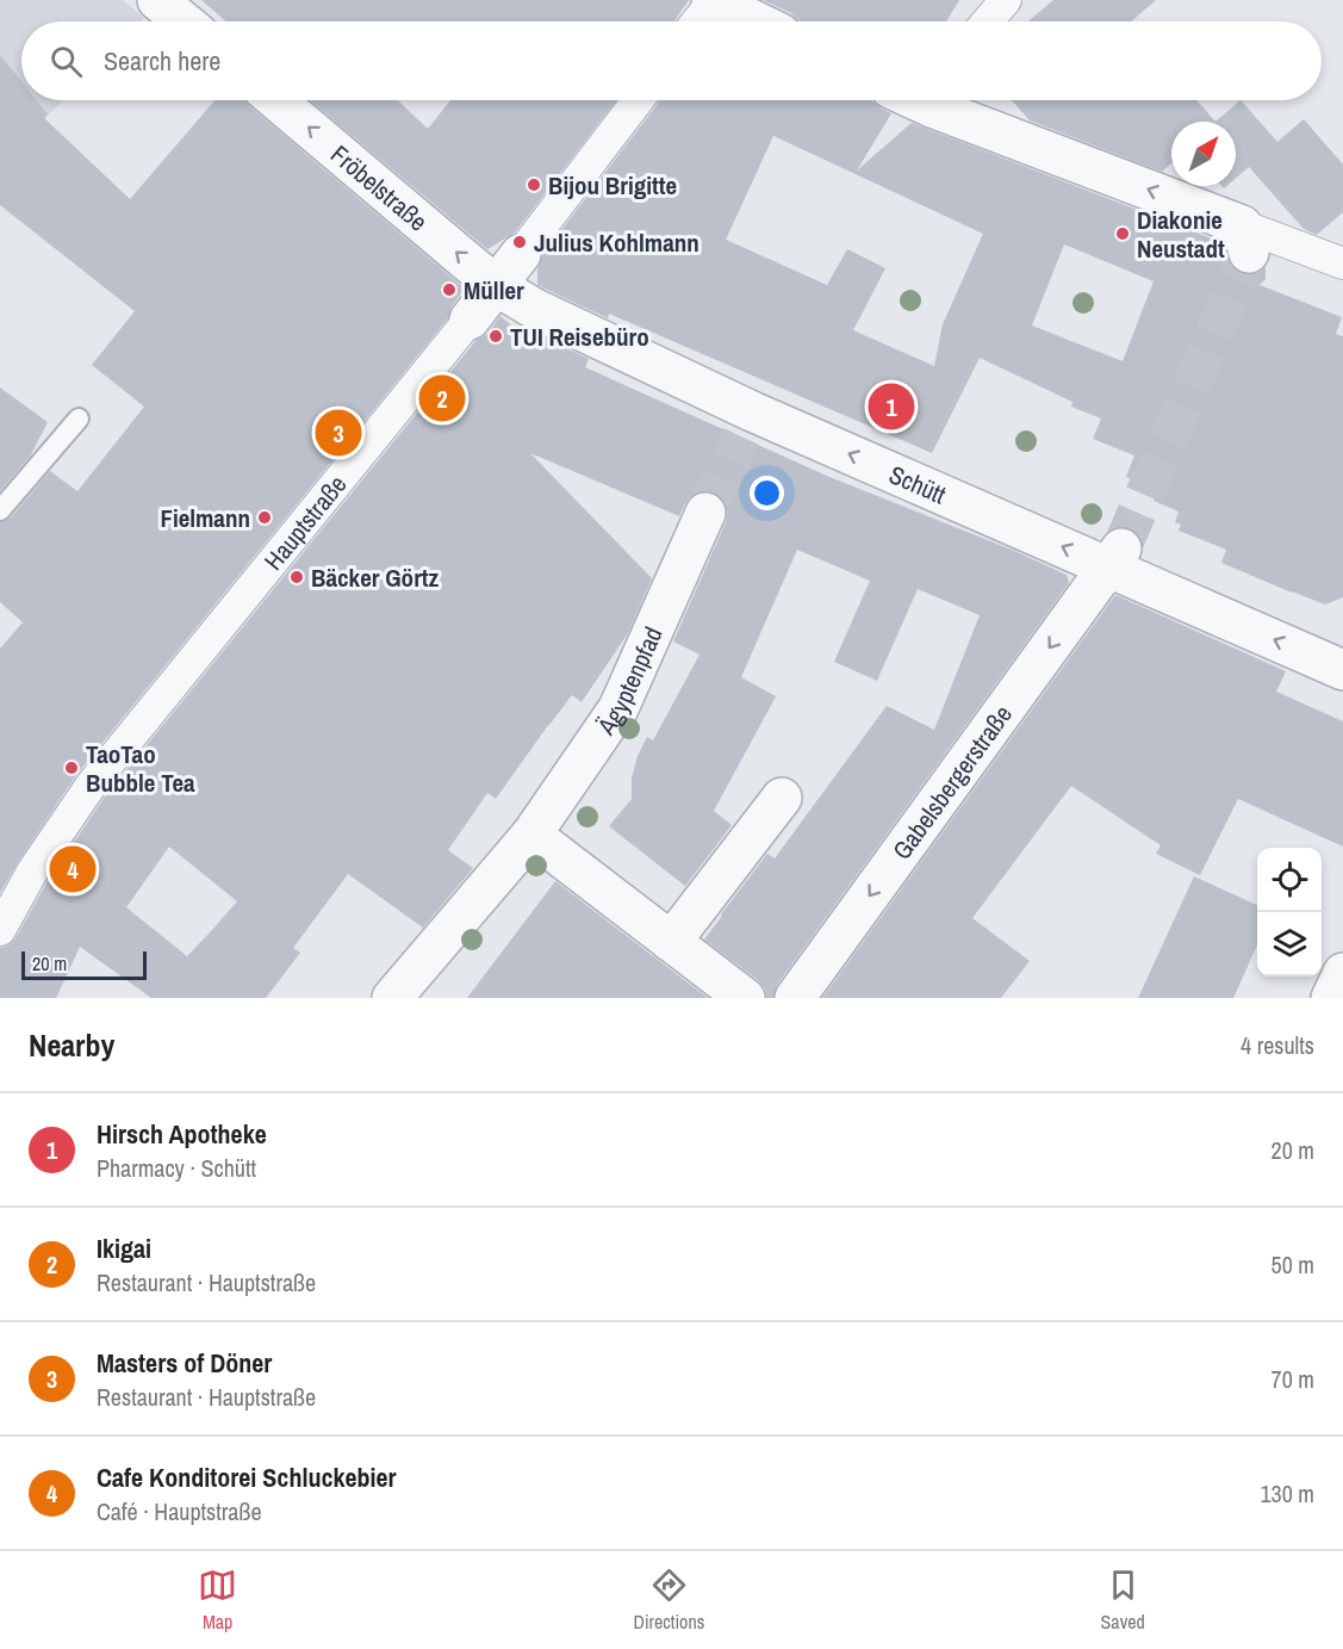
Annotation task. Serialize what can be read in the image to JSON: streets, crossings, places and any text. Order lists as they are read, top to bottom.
{
  "streets": {
    "street": [
      "Fröbelstraße",
      "Schütt",
      "Hauptstraße",
      "Ägyptenpfad",
      "Gabelsbergerstraße"
    ]
  },
  "crossings": [
    ["Fröbelstraße", "Schütt"],
    ["Fröbelstraße", "Hauptstraße"],
    ["Schütt", "Hauptstraße"],
    ["Schütt", "Gabelsbergerstraße"]
  ],
  "one_way": ["Fröbelstraße", "Schütt", "Gabelsbergerstraße"],
  "places": [
    "Bijou Brigitte",
    "Diakonie Neustadt",
    "Julius Kohlmann",
    "Müller",
    "TUI Reisebüro",
    "Fielmann",
    "Bäcker Görtz",
    "TaoTao Bubble Tea"
  ],
  "scale_bar": "20 m",
  "north": "top right",
  "page": {
    "search": "Search here",
    "pins": [
      "2",
      "1",
      "3",
      "4"
    ],
    "scale": "20 m",
    "heading": ["Nearby", "4 results"],
    "list": [
      {
        "mark": "1",
        "name": "Hirsch Apotheke",
        "note": "Pharmacy · Schütt",
        "value": "20 m"
      },
      {
        "mark": "2",
        "name": "Ikigai",
        "note": "Restaurant · Hauptstraße",
        "value": "50 m"
      },
      {
        "mark": "3",
        "name": "Masters of Döner",
        "note": "Restaurant · Hauptstraße",
        "value": "70 m"
      },
      {
        "mark": "4",
        "name": "Cafe Konditorei Schluckebier",
        "note": "Café · Hauptstraße",
        "value": "130 m"
      }
    ],
    "nav": ["Map", "Directions", "Saved"]
  }
}
